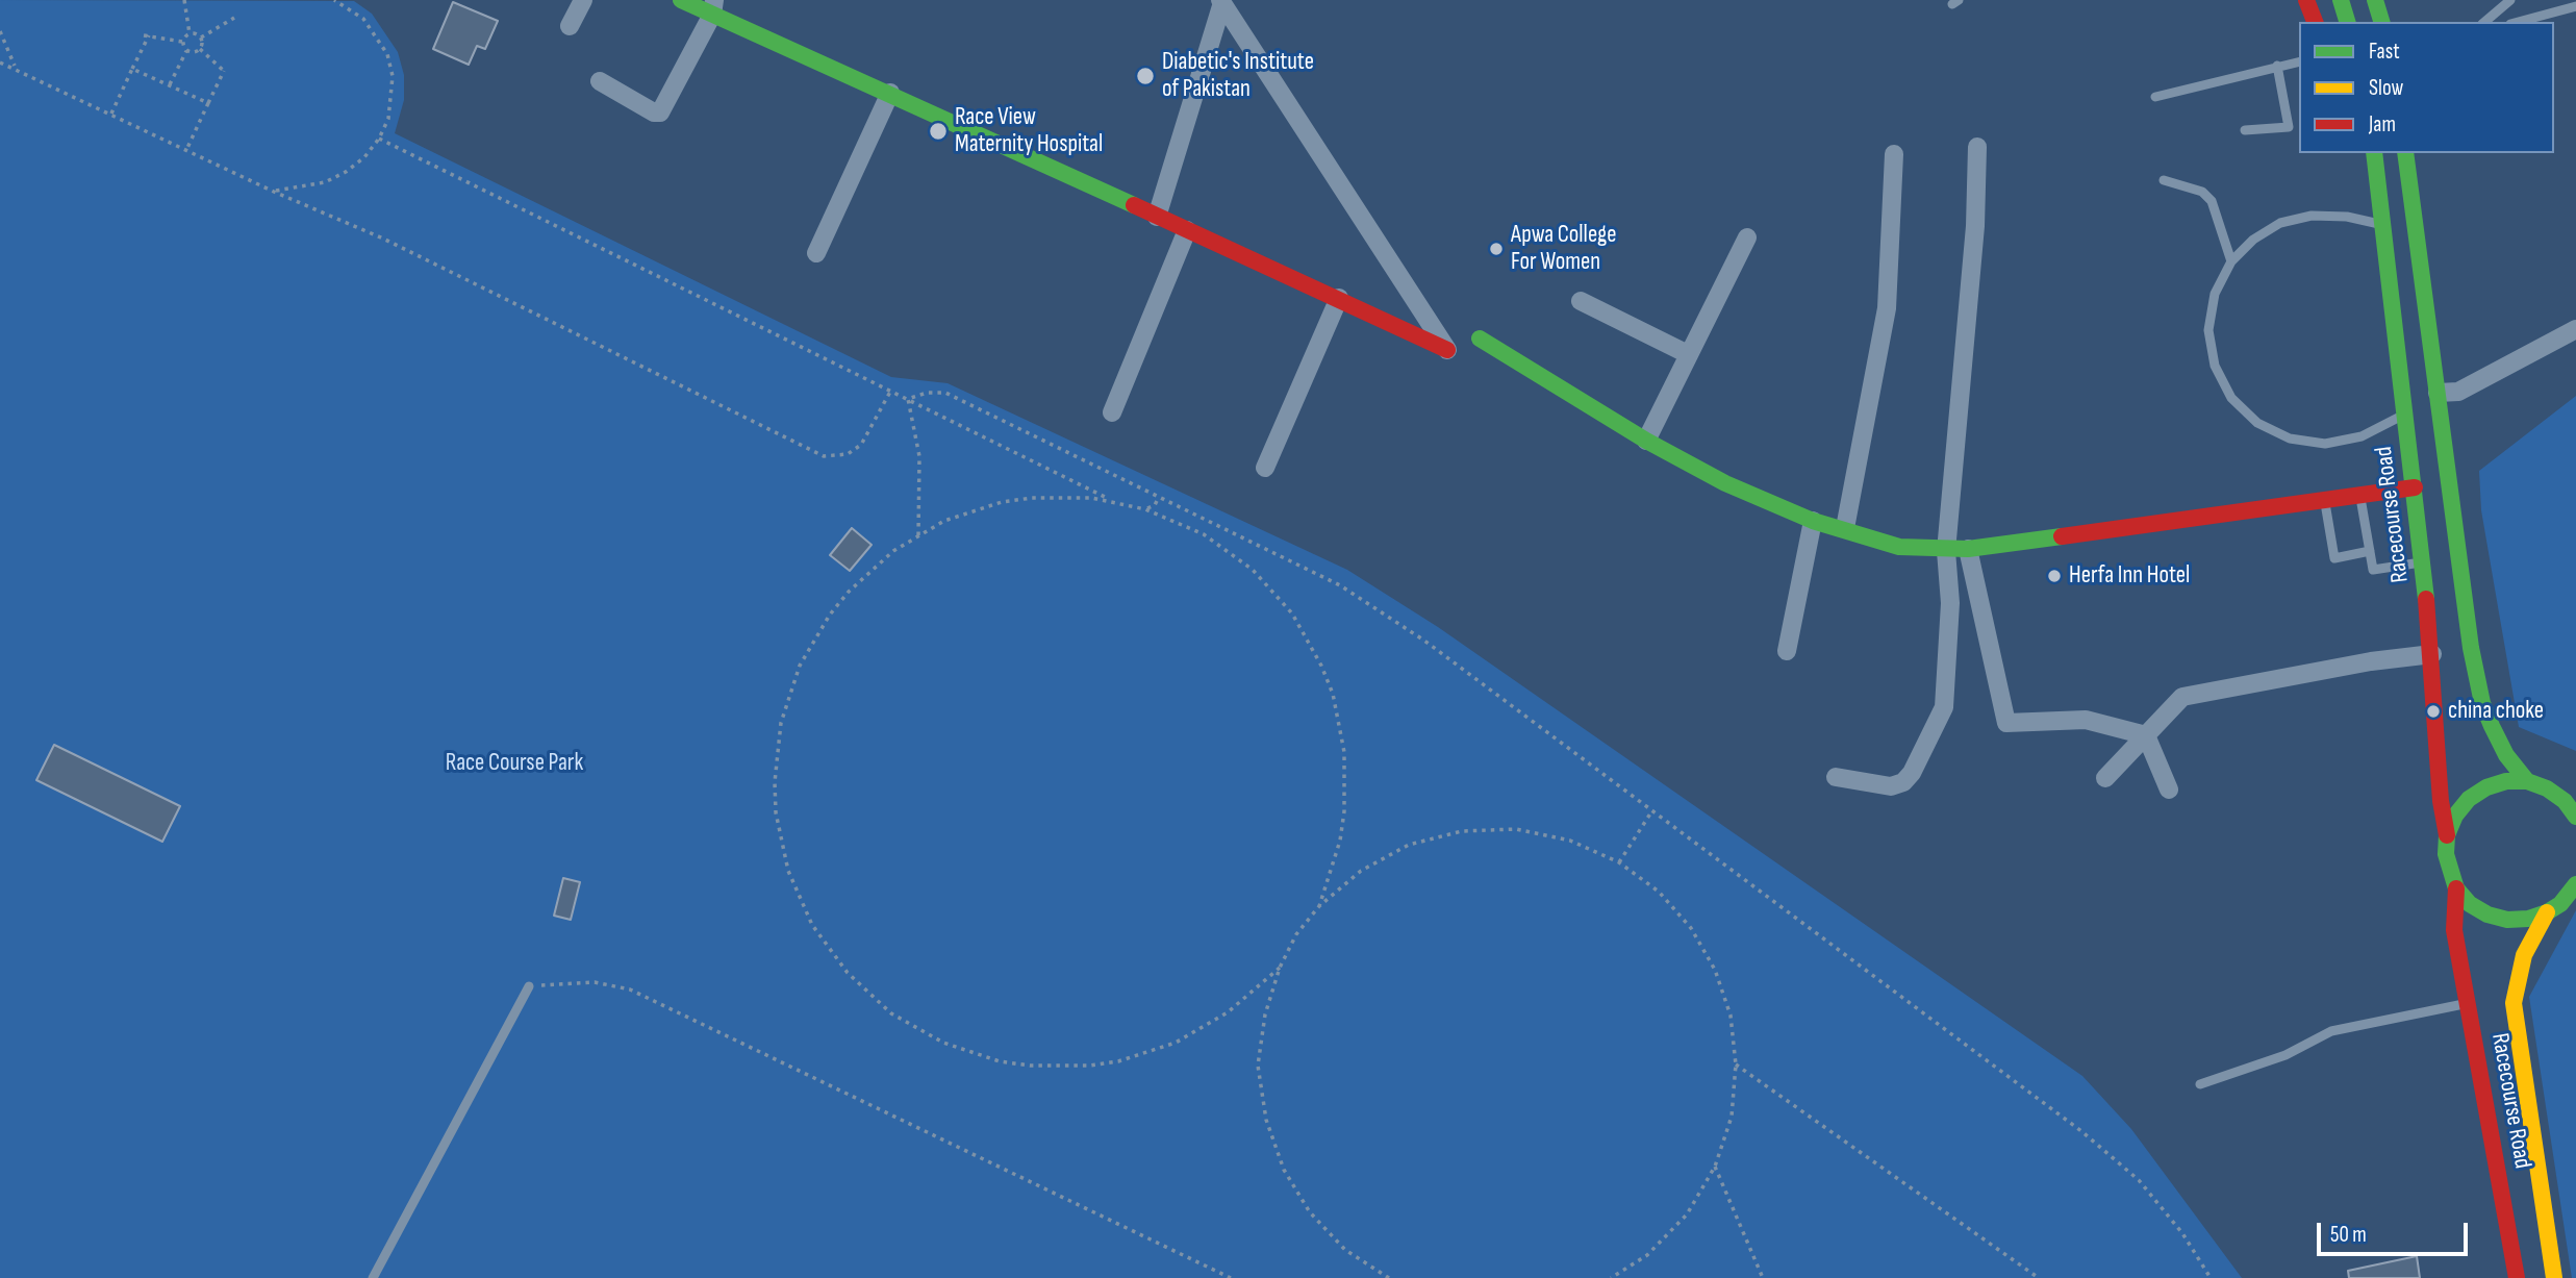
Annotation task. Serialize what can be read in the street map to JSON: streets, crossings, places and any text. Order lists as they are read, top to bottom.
{
  "streets": {
    "main road": ["Racecourse Road"]
  },
  "parks": ["Race Course Park"],
  "places": [
    "Diabetic's Institute of Pakistan",
    "Race View Maternity Hospital",
    "Apwa College For Women",
    "Herfa Inn Hotel",
    "china choke"
  ],
  "legend": ["Fast", "Slow", "Jam"],
  "scale_bar": "50 m"
}
